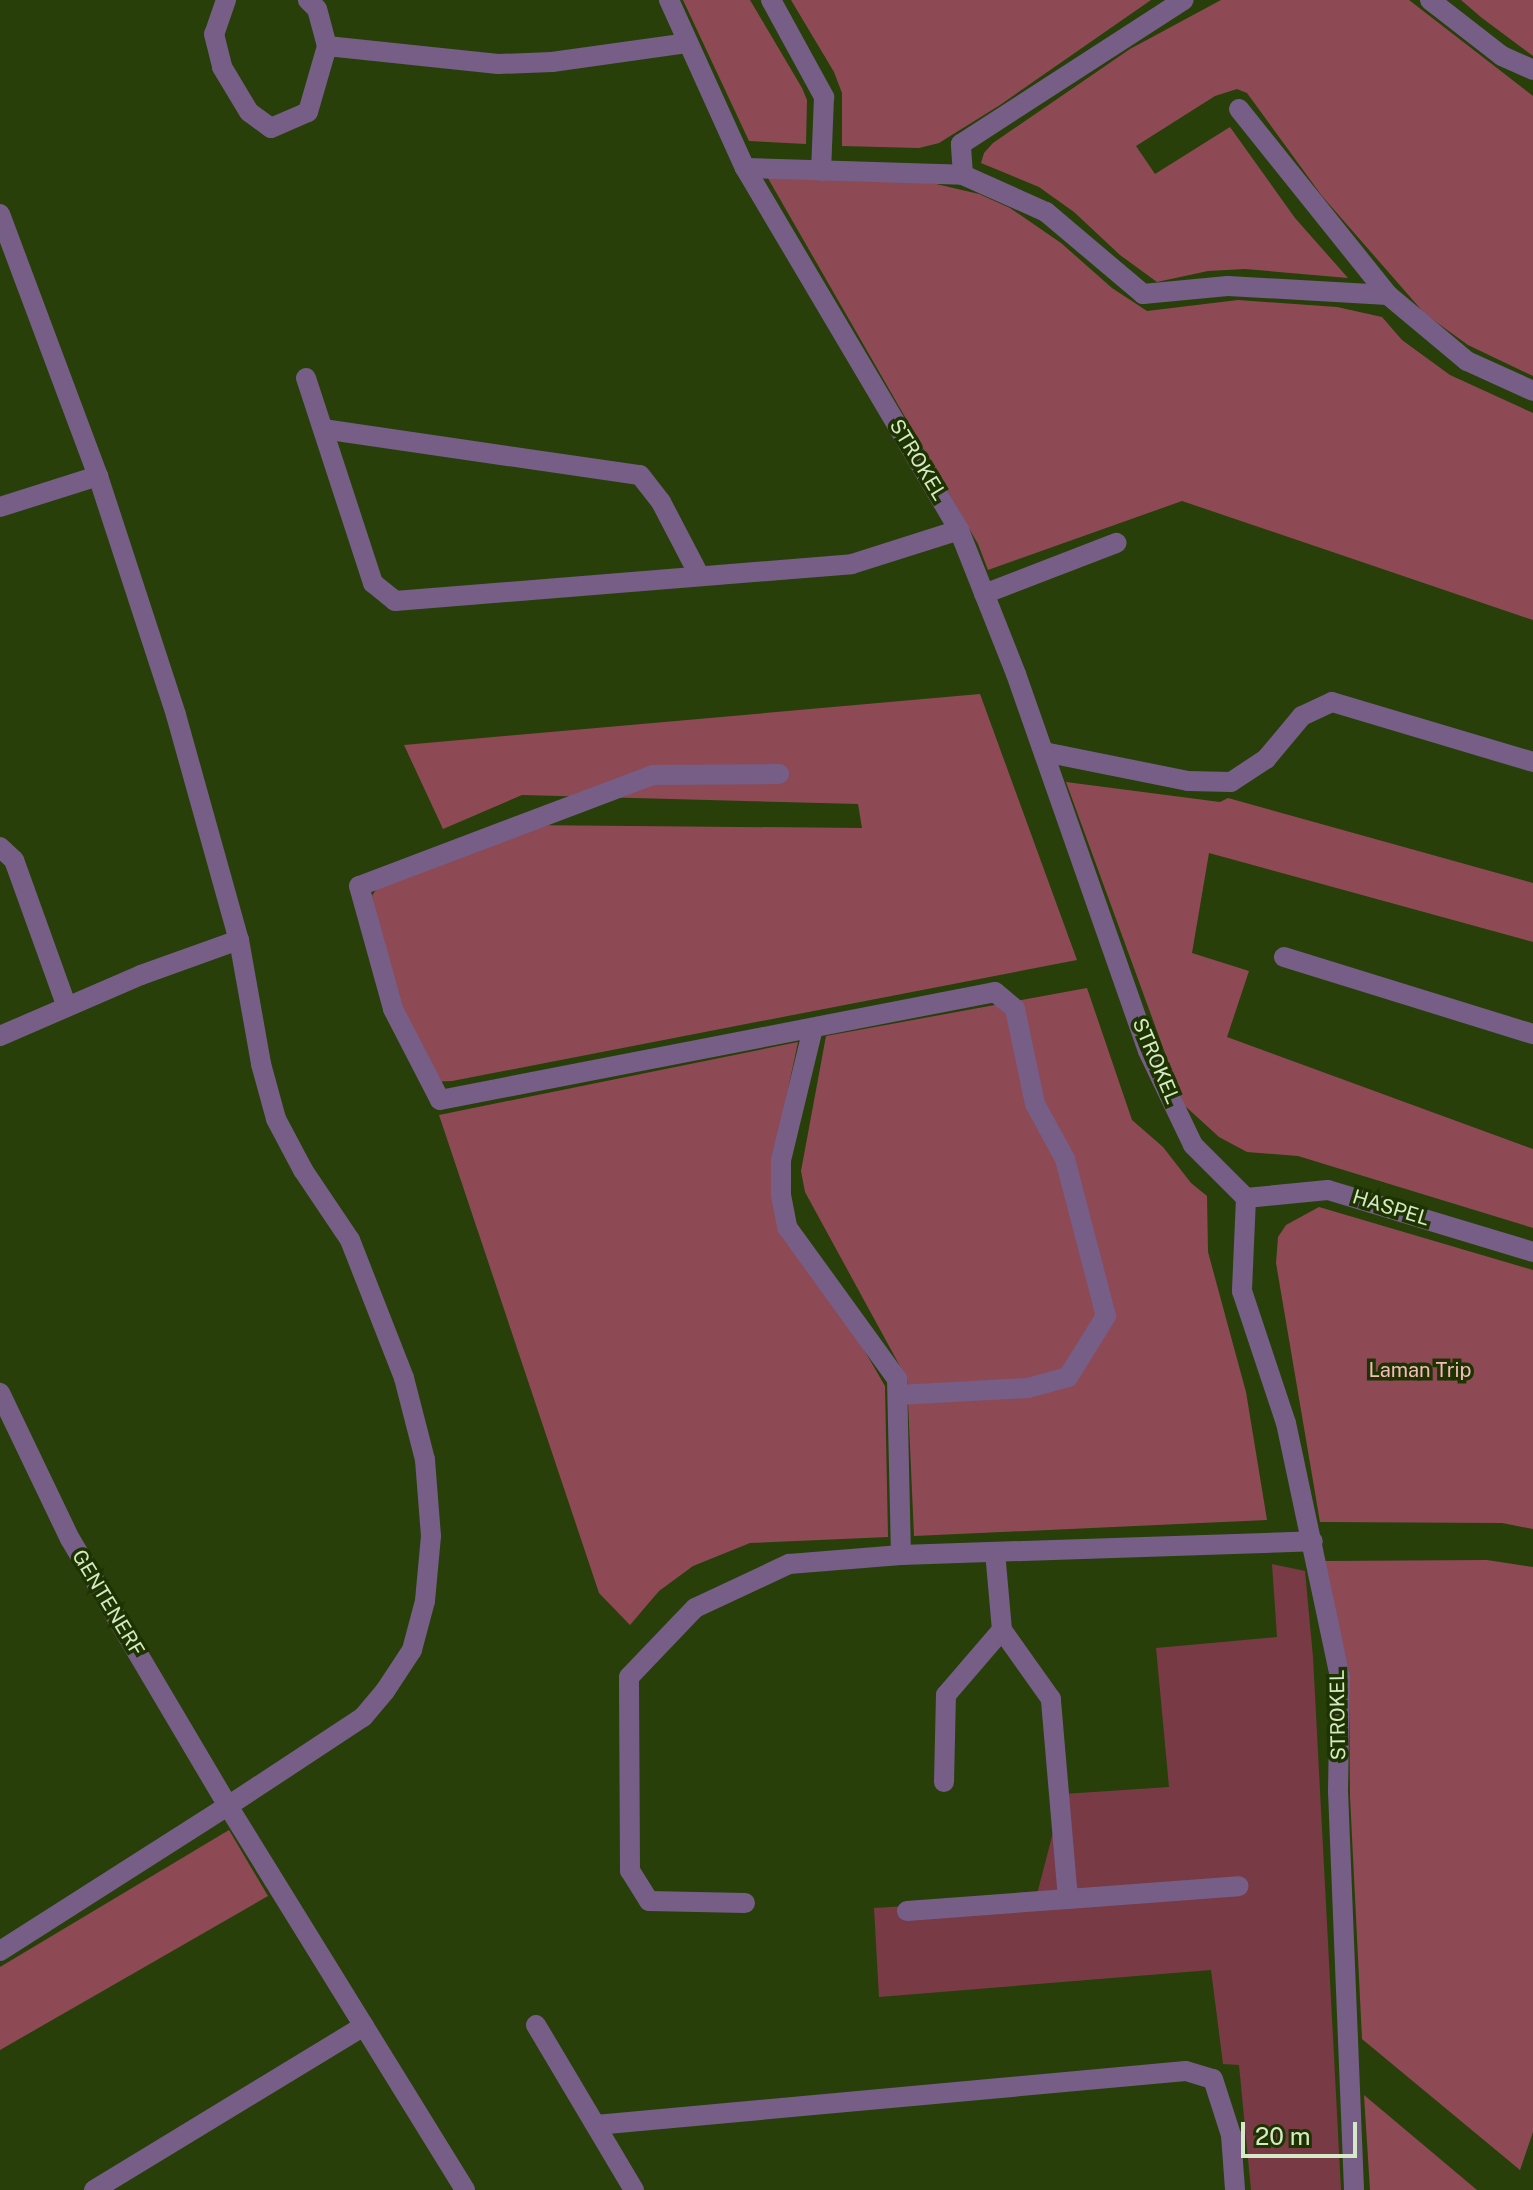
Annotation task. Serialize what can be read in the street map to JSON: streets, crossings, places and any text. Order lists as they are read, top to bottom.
{
  "streets": {
    "street": ["STROKEL", "HASPEL", "GENTENERF"]
  },
  "crossings": [
    ["STROKEL", "HASPEL"]
  ],
  "parks": ["Laman Trip"],
  "scale_bar": "20 m"
}
